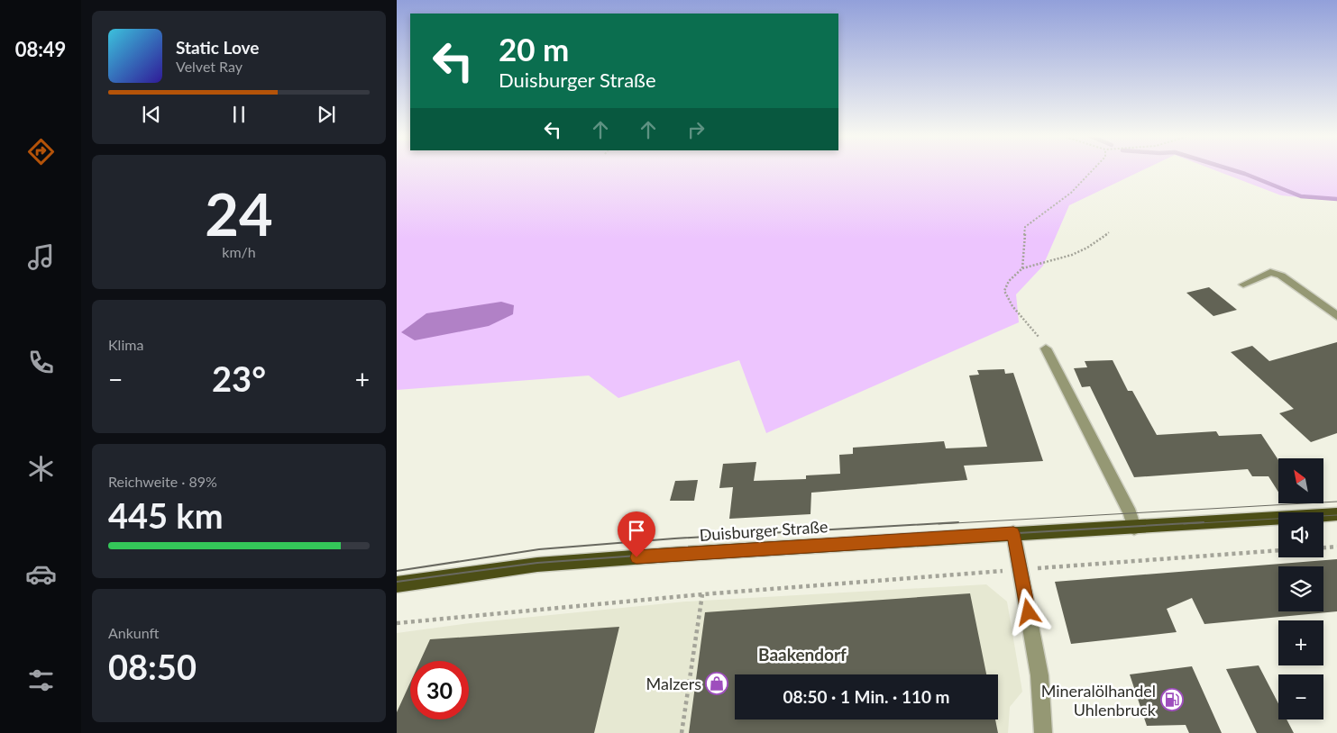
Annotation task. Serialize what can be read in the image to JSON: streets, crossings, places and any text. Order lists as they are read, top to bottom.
{
  "streets": {
    "main road": ["Duisburger Straße"]
  },
  "districts": ["Baakendorf"],
  "places": {
    "shop": ["Malzers"],
    "fuel station": ["Mineralölhandel Uhlenbruck"]
  },
  "north": "top left",
  "page": {
    "tabs": "08:49",
    "turn": ["20 m", "Duisburger Straße"],
    "song": ["Static Love", "Velvet Ray"],
    "tile": [
      ["24", "km/h"],
      "Klima",
      ["Reichweite · 89%", "445 km"],
      ["Ankunft", "08:50"]
    ],
    "heat": ["−", "23°", "+"],
    "map_buttons": ["+", "−"],
    "limit": "30",
    "trip": "08:50 · 1 Min. · 110 m"
  }
}
